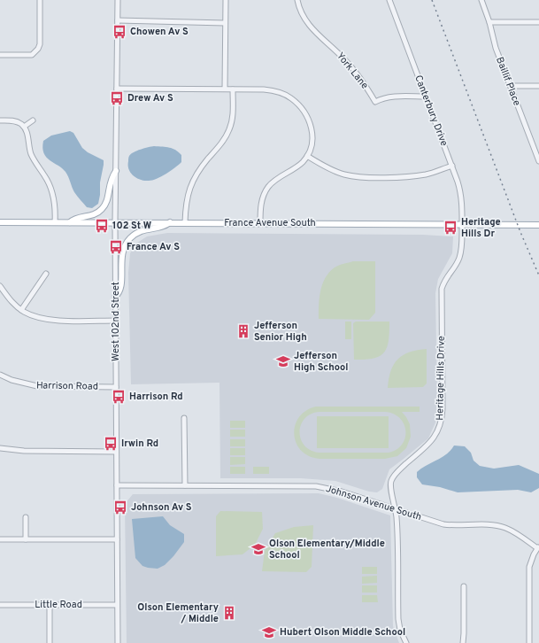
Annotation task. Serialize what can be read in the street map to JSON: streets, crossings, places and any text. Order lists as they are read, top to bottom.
{
  "streets": {
    "main road": ["France Avenue South"],
    "street": [
      "York Lane",
      "Baillif Place",
      "Canterbury Drive",
      "West 102nd Street",
      "Heritage Hills Drive",
      "Harrison Road",
      "Johnson Avenue South",
      "Little Road"
    ]
  },
  "crossings": [
    ["York Lane", "Canterbury Drive"],
    ["Canterbury Drive", "France Avenue South"],
    ["Canterbury Drive", "Heritage Hills Drive"],
    ["France Avenue South", "West 102nd Street"],
    ["France Avenue South", "Heritage Hills Drive"],
    ["West 102nd Street", "Harrison Road"],
    ["West 102nd Street", "Johnson Avenue South"],
    ["West 102nd Street", "Little Road"],
    ["Heritage Hills Drive", "Johnson Avenue South"]
  ],
  "places": {
    "bus stop": [
      "Chowen Av S",
      "Drew Av S",
      "102 St W",
      "Heritage Hills Dr",
      "France Av S",
      "Harrison Rd",
      "Irwin Rd",
      "Johnson Av S"
    ],
    "building": ["Jefferson Senior High", "Olson Elementary / Middle"],
    "school or university": ["Jefferson High School", "Olson Elementary/Middle School", "Hubert Olson Middle School"]
  }
}
